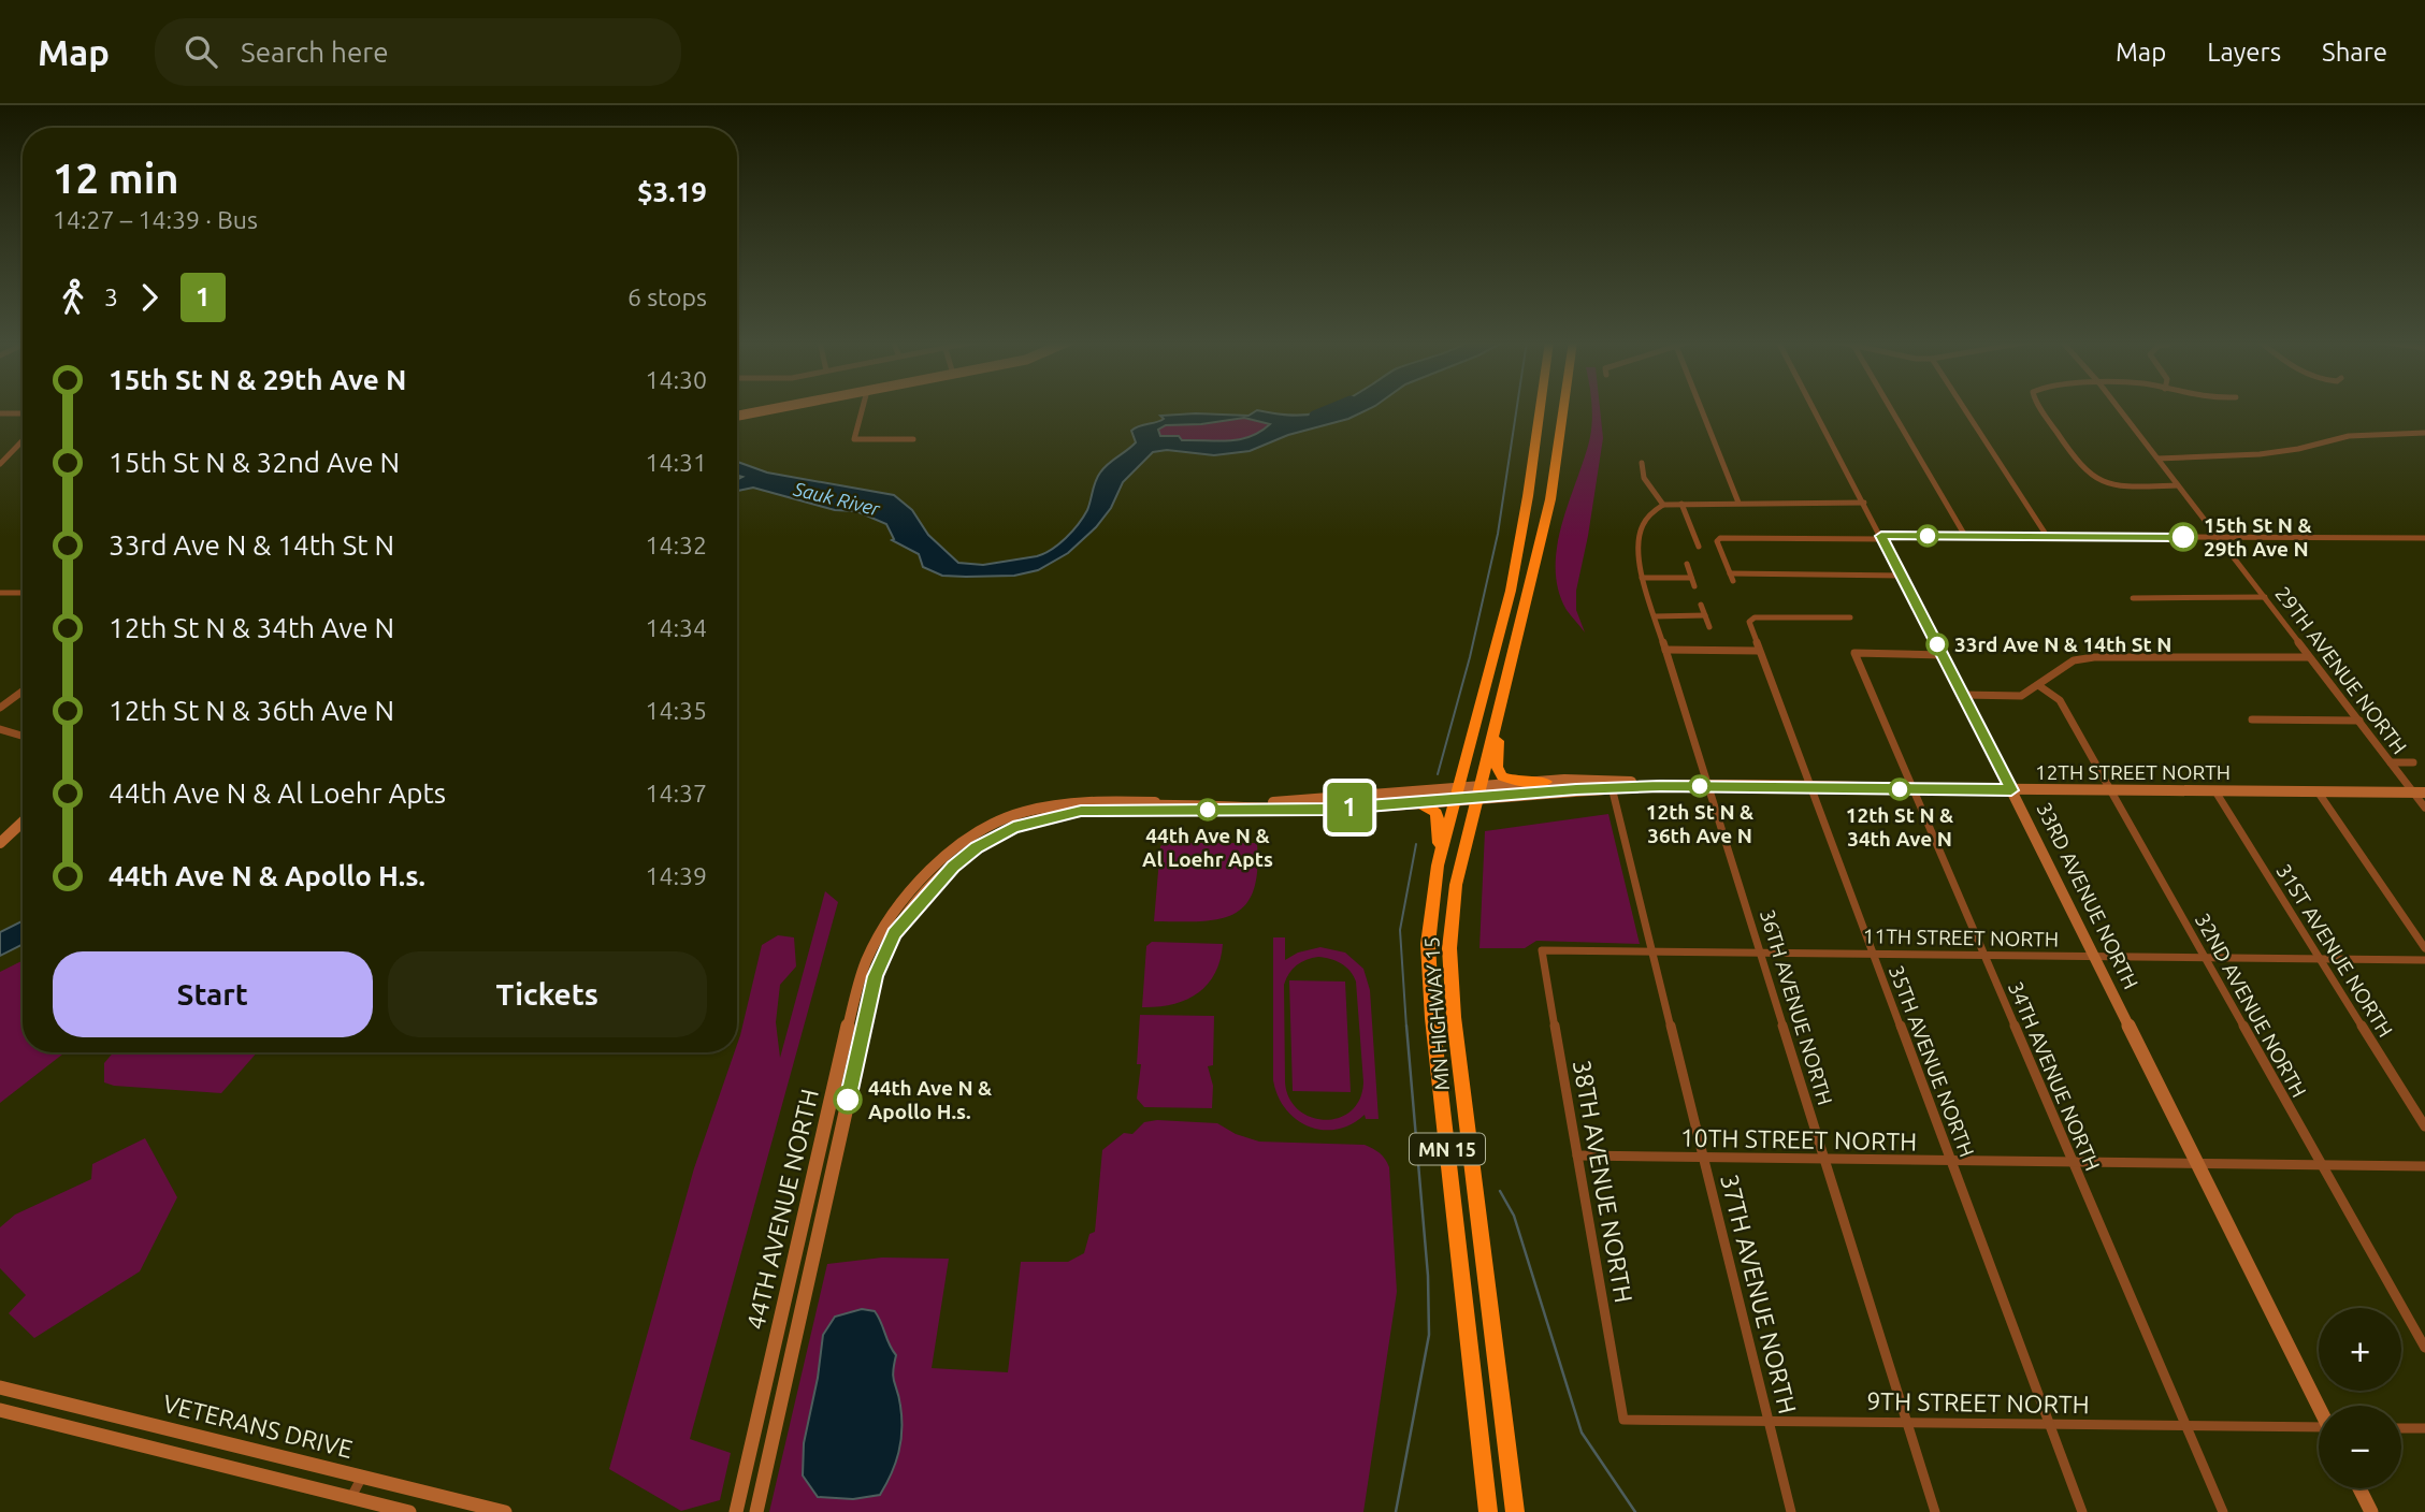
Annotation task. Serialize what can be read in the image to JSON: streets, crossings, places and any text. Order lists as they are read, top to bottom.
{
  "streets": {
    "highway": ["MN HIGHWAY 15", "MN 15"],
    "main road": [
      "12TH STREET NORTH",
      "33RD AVENUE NORTH",
      "44TH AVENUE NORTH",
      "VETERANS DRIVE"
    ],
    "street": [
      "29TH AVENUE NORTH",
      "11TH STREET NORTH",
      "31ST AVENUE NORTH",
      "32ND AVENUE NORTH",
      "36TH AVENUE NORTH",
      "35TH AVENUE NORTH",
      "34TH AVENUE NORTH",
      "10TH STREET NORTH",
      "38TH AVENUE NORTH",
      "37TH AVENUE NORTH",
      "9TH STREET NORTH"
    ]
  },
  "crossings": [
    ["29TH AVENUE NORTH", "12TH STREET NORTH"],
    ["12TH STREET NORTH", "33RD AVENUE NORTH"],
    ["12TH STREET NORTH", "31ST AVENUE NORTH"],
    ["12TH STREET NORTH", "32ND AVENUE NORTH"],
    ["12TH STREET NORTH", "36TH AVENUE NORTH"],
    ["12TH STREET NORTH", "MN HIGHWAY 15"],
    ["12TH STREET NORTH", "35TH AVENUE NORTH"],
    ["12TH STREET NORTH", "34TH AVENUE NORTH"],
    ["12TH STREET NORTH", "37TH AVENUE NORTH"],
    ["33RD AVENUE NORTH", "11TH STREET NORTH"],
    ["33RD AVENUE NORTH", "34TH AVENUE NORTH"],
    ["33RD AVENUE NORTH", "10TH STREET NORTH"],
    ["11TH STREET NORTH", "31ST AVENUE NORTH"],
    ["11TH STREET NORTH", "32ND AVENUE NORTH"],
    ["11TH STREET NORTH", "36TH AVENUE NORTH"],
    ["11TH STREET NORTH", "35TH AVENUE NORTH"],
    ["11TH STREET NORTH", "34TH AVENUE NORTH"],
    ["11TH STREET NORTH", "38TH AVENUE NORTH"],
    ["11TH STREET NORTH", "37TH AVENUE NORTH"],
    ["32ND AVENUE NORTH", "10TH STREET NORTH"],
    ["36TH AVENUE NORTH", "10TH STREET NORTH"],
    ["36TH AVENUE NORTH", "9TH STREET NORTH"],
    ["35TH AVENUE NORTH", "10TH STREET NORTH"],
    ["35TH AVENUE NORTH", "9TH STREET NORTH"],
    ["34TH AVENUE NORTH", "10TH STREET NORTH"],
    ["34TH AVENUE NORTH", "9TH STREET NORTH"],
    ["10TH STREET NORTH", "38TH AVENUE NORTH"],
    ["10TH STREET NORTH", "37TH AVENUE NORTH"],
    ["38TH AVENUE NORTH", "9TH STREET NORTH"],
    ["37TH AVENUE NORTH", "9TH STREET NORTH"]
  ],
  "water": ["Sauk River"],
  "places": [
    "15th St N & 29th Ave N",
    "33rd Ave N & 14th St N",
    "12th St N & 36th Ave N",
    "12th St N & 34th Ave N",
    "44th Ave N & Al Loehr Apts",
    "44th Ave N & Apollo H.s."
  ],
  "lines": ["bus line 1"],
  "page": {
    "header": "Map",
    "search": "Search here",
    "nav": ["Map", "Layers", "Share"],
    "on_map": "1",
    "heading": ["12 min", "14:27 – 14:39 · Bus", "$3.19"],
    "legs": ["3", "1", "6 stops"],
    "list": [
      {
        "name": "15th St N & 29th Ave N",
        "value": "14:30"
      },
      {
        "name": "15th St N & 32nd Ave N",
        "value": "14:31"
      },
      {
        "name": "33rd Ave N & 14th St N",
        "value": "14:32"
      },
      {
        "name": "12th St N & 34th Ave N",
        "value": "14:34"
      },
      {
        "name": "12th St N & 36th Ave N",
        "value": "14:35"
      },
      {
        "name": "44th Ave N & Al Loehr Apts",
        "value": "14:37"
      },
      {
        "name": "44th Ave N & Apollo H.s.",
        "value": "14:39"
      }
    ],
    "buttons": ["Start", "Tickets"],
    "map_buttons": ["+", "−"]
  }
}
